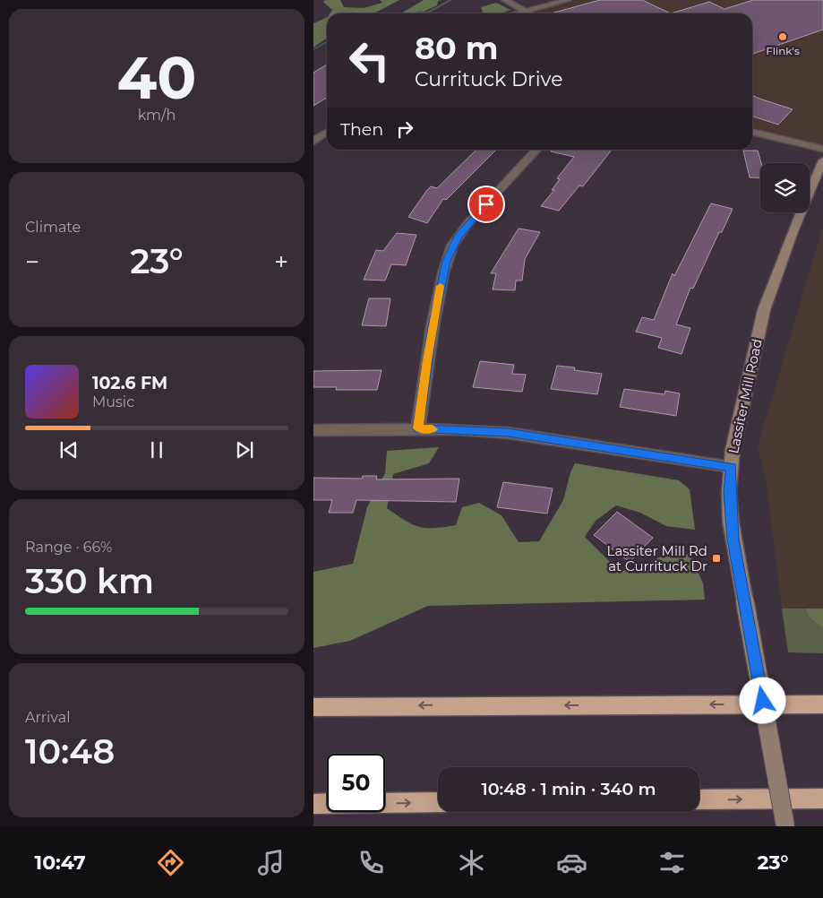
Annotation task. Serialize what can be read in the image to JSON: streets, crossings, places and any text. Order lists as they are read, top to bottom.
{
  "streets": {
    "main road": ["Lassiter Mill Road"]
  },
  "places": {
    "other": ["Flink's"],
    "transit": ["Lassiter Mill Rd at Currituck Dr"]
  },
  "page": {
    "tile": [
      ["40", "km/h"],
      "Climate",
      ["Range · 66%", "330 km"],
      ["Arrival", "10:48"]
    ],
    "turn": ["80 m", "Currituck Drive"],
    "then": "Then",
    "heat": ["−", "23°", "+"],
    "song": ["102.6 FM", "Music"],
    "limit": "50",
    "trip": "10:48 · 1 min · 340 m",
    "tabs": ["10:47", "23°"]
  }
}
